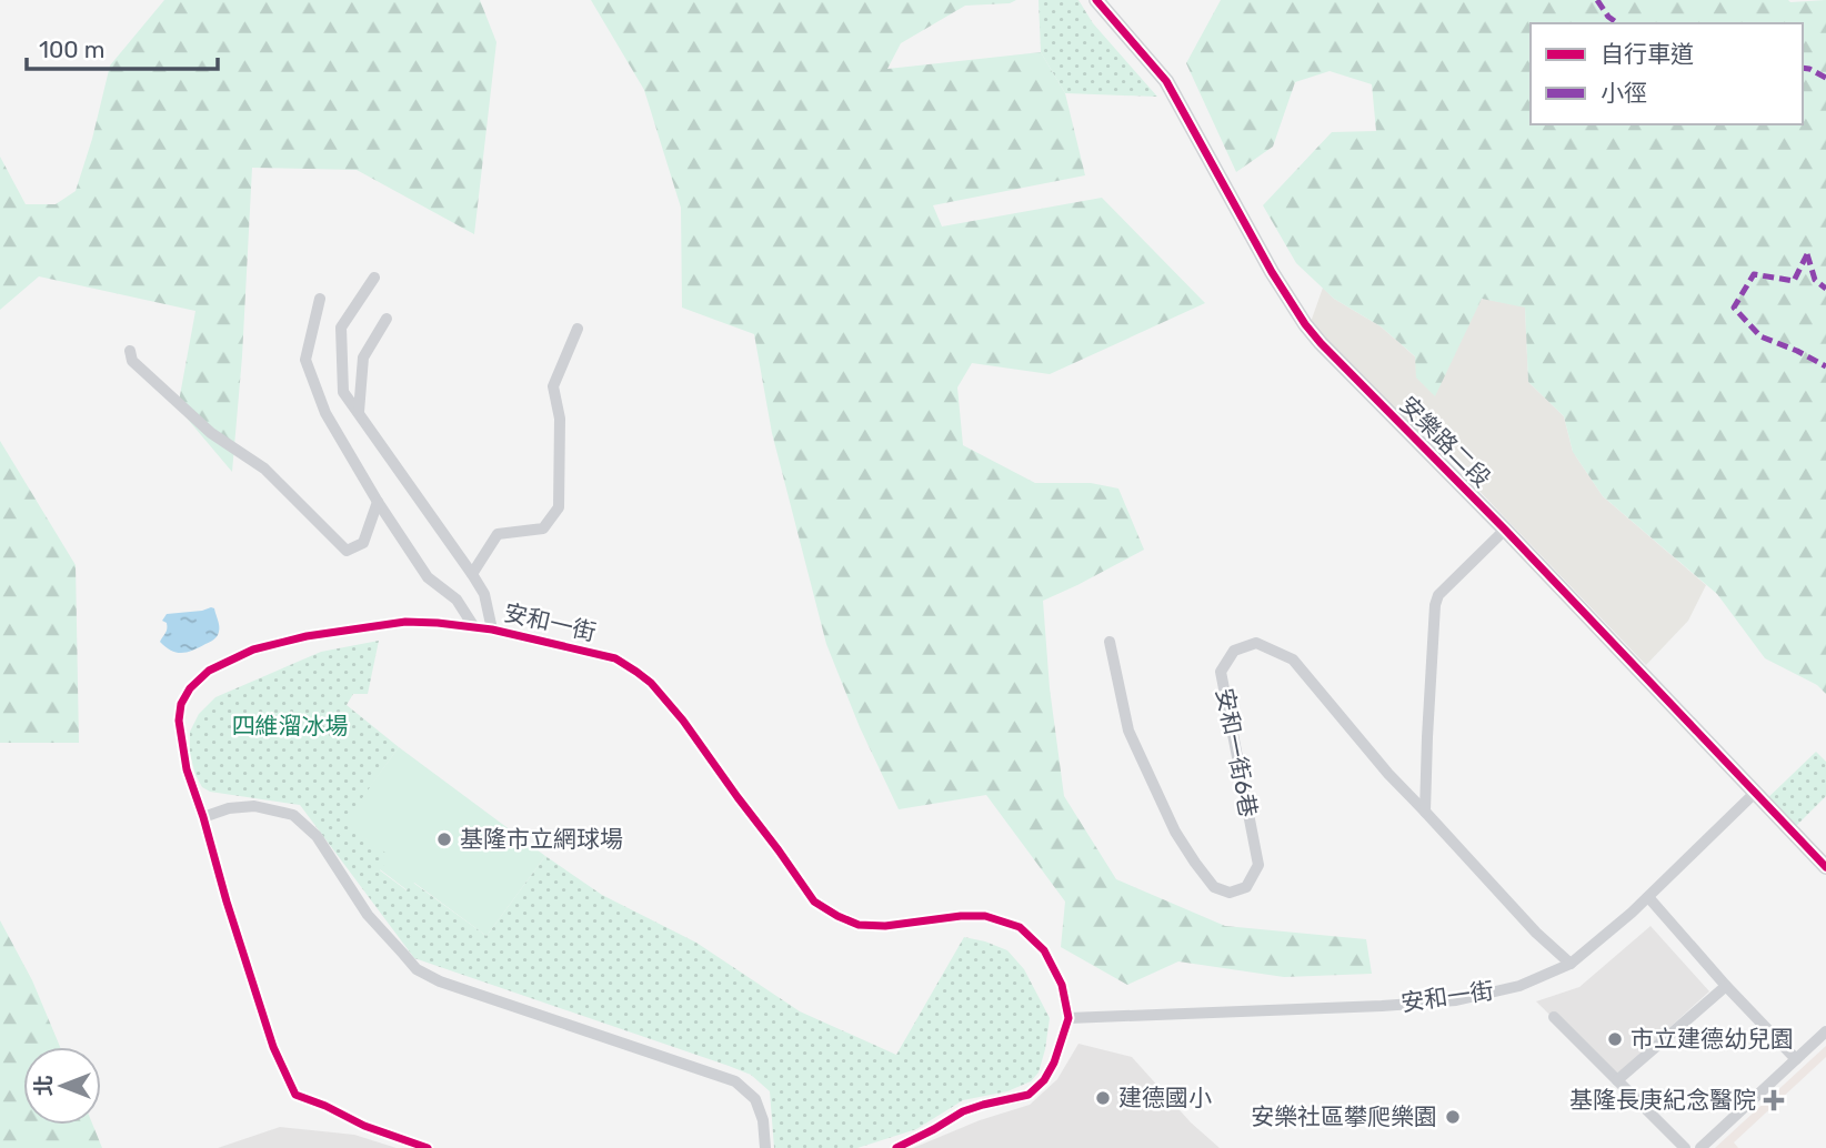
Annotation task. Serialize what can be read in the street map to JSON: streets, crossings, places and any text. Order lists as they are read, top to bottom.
{
  "streets": {
    "street": ["安樂路二段", "安和一街", "安和一街6巷"]
  },
  "crossings": [
    ["安樂路二段", "安和一街"],
    ["安和一街", "安和一街6巷"]
  ],
  "parks": ["四維溜冰場"],
  "places": {
    "other": [
      "基隆市立網球場",
      "市立建德幼兒園",
      "建德國小",
      "安樂社區攀爬樂園"
    ],
    "health": ["基隆長庚紀念醫院"]
  },
  "legend": ["自行車道", "小徑"],
  "scale_bar": "100 m",
  "north": "left"
}
